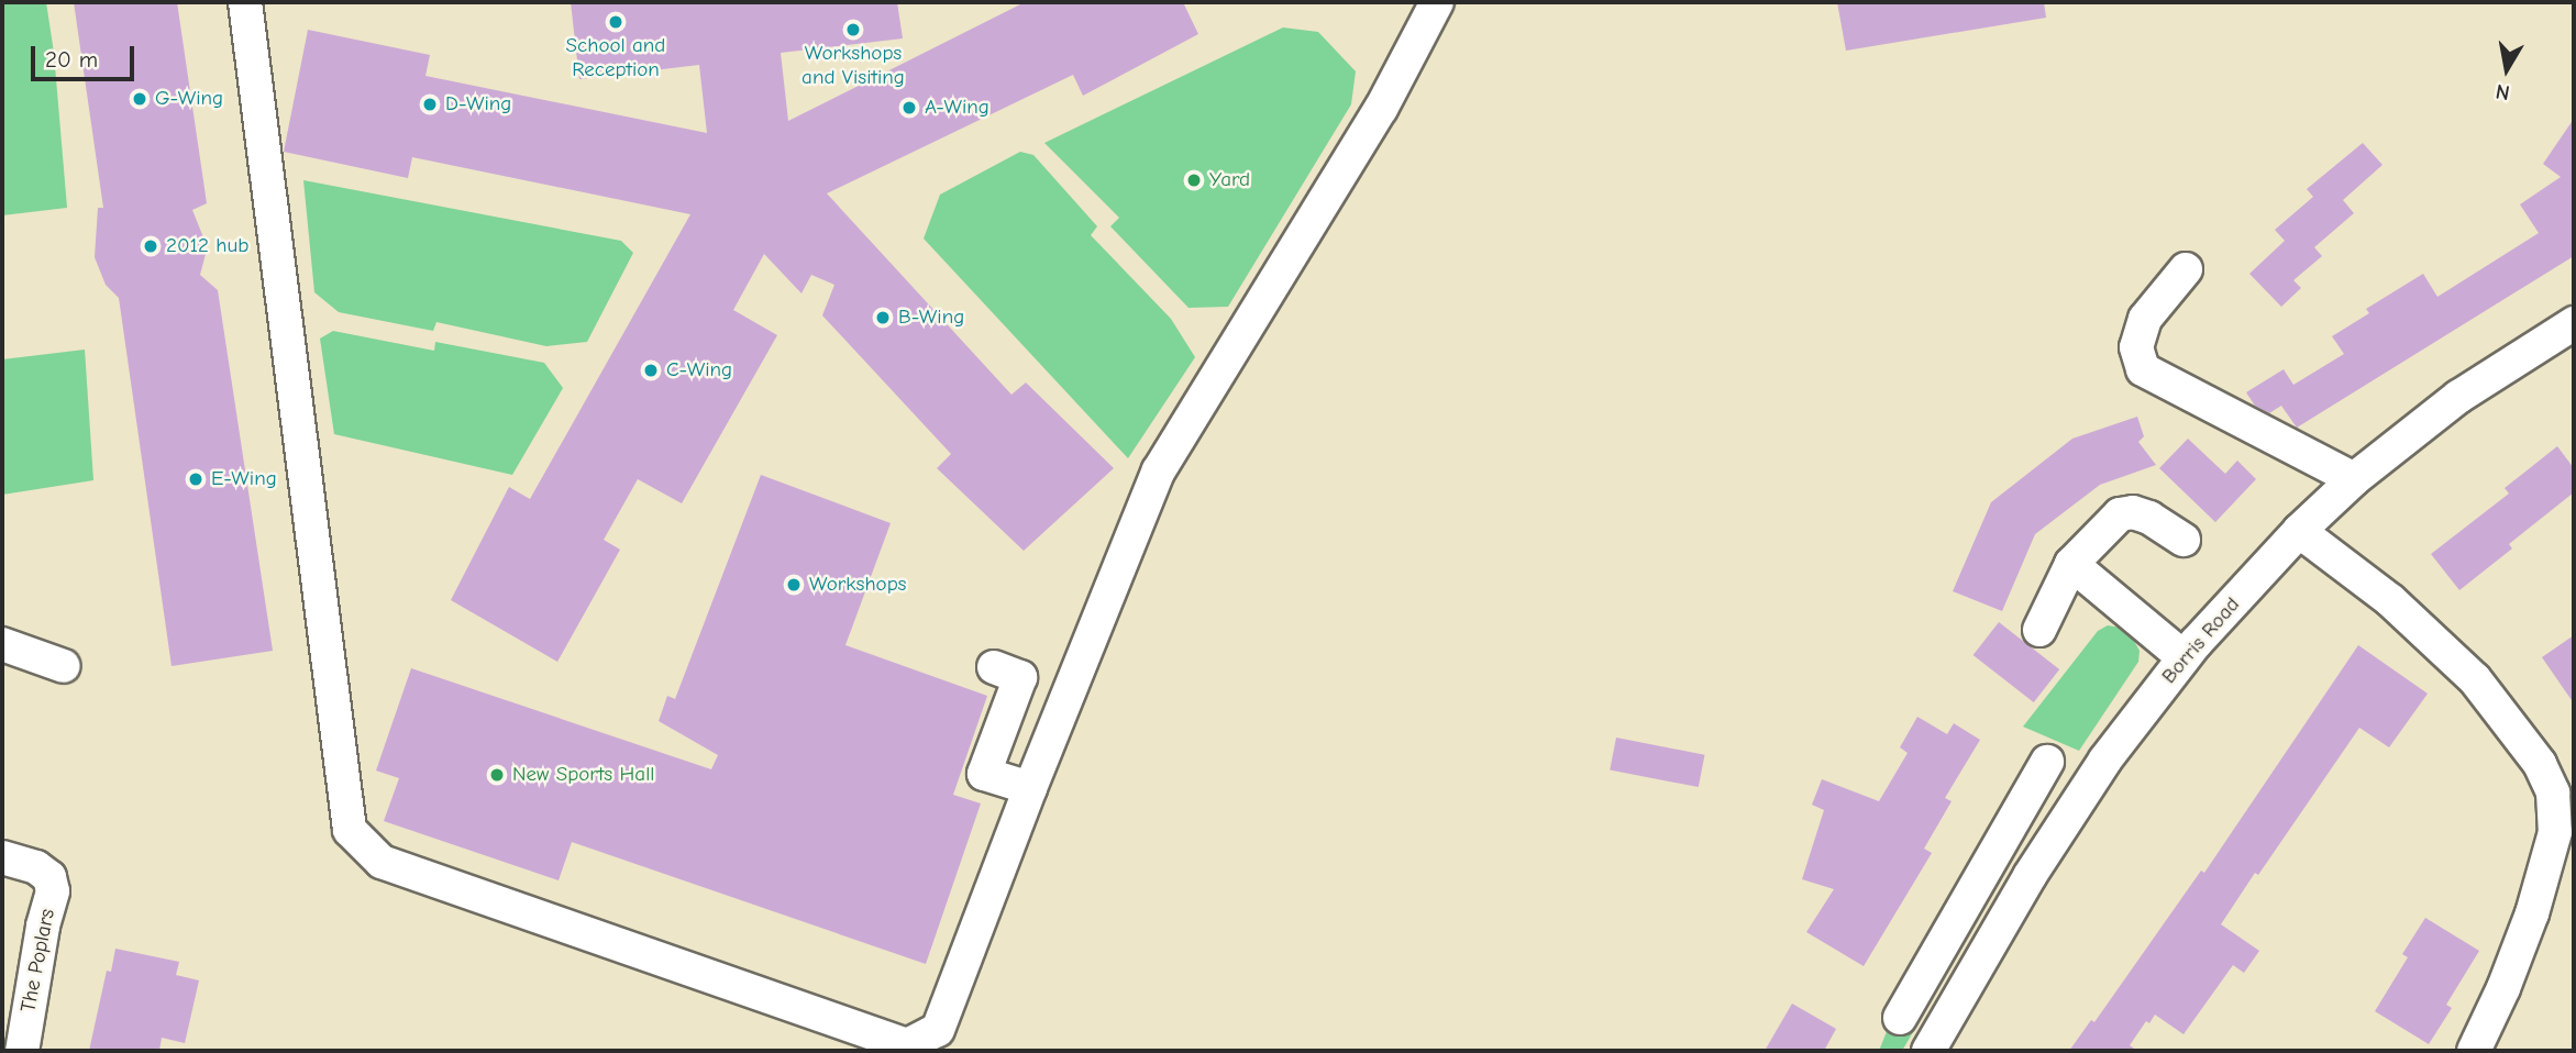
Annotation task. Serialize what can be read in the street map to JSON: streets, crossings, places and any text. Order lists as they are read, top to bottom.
{
  "streets": {
    "street": ["Borris Road", "The Poplars"]
  },
  "places": [
    "School and Reception",
    "Workshops and Visiting",
    "G-Wing",
    "D-Wing",
    "A-Wing",
    "Yard",
    "2012 hub",
    "B-Wing",
    "C-Wing",
    "E-Wing",
    "Workshops",
    "New Sports Hall"
  ],
  "scale_bar": "20 m",
  "north": "bottom"
}
